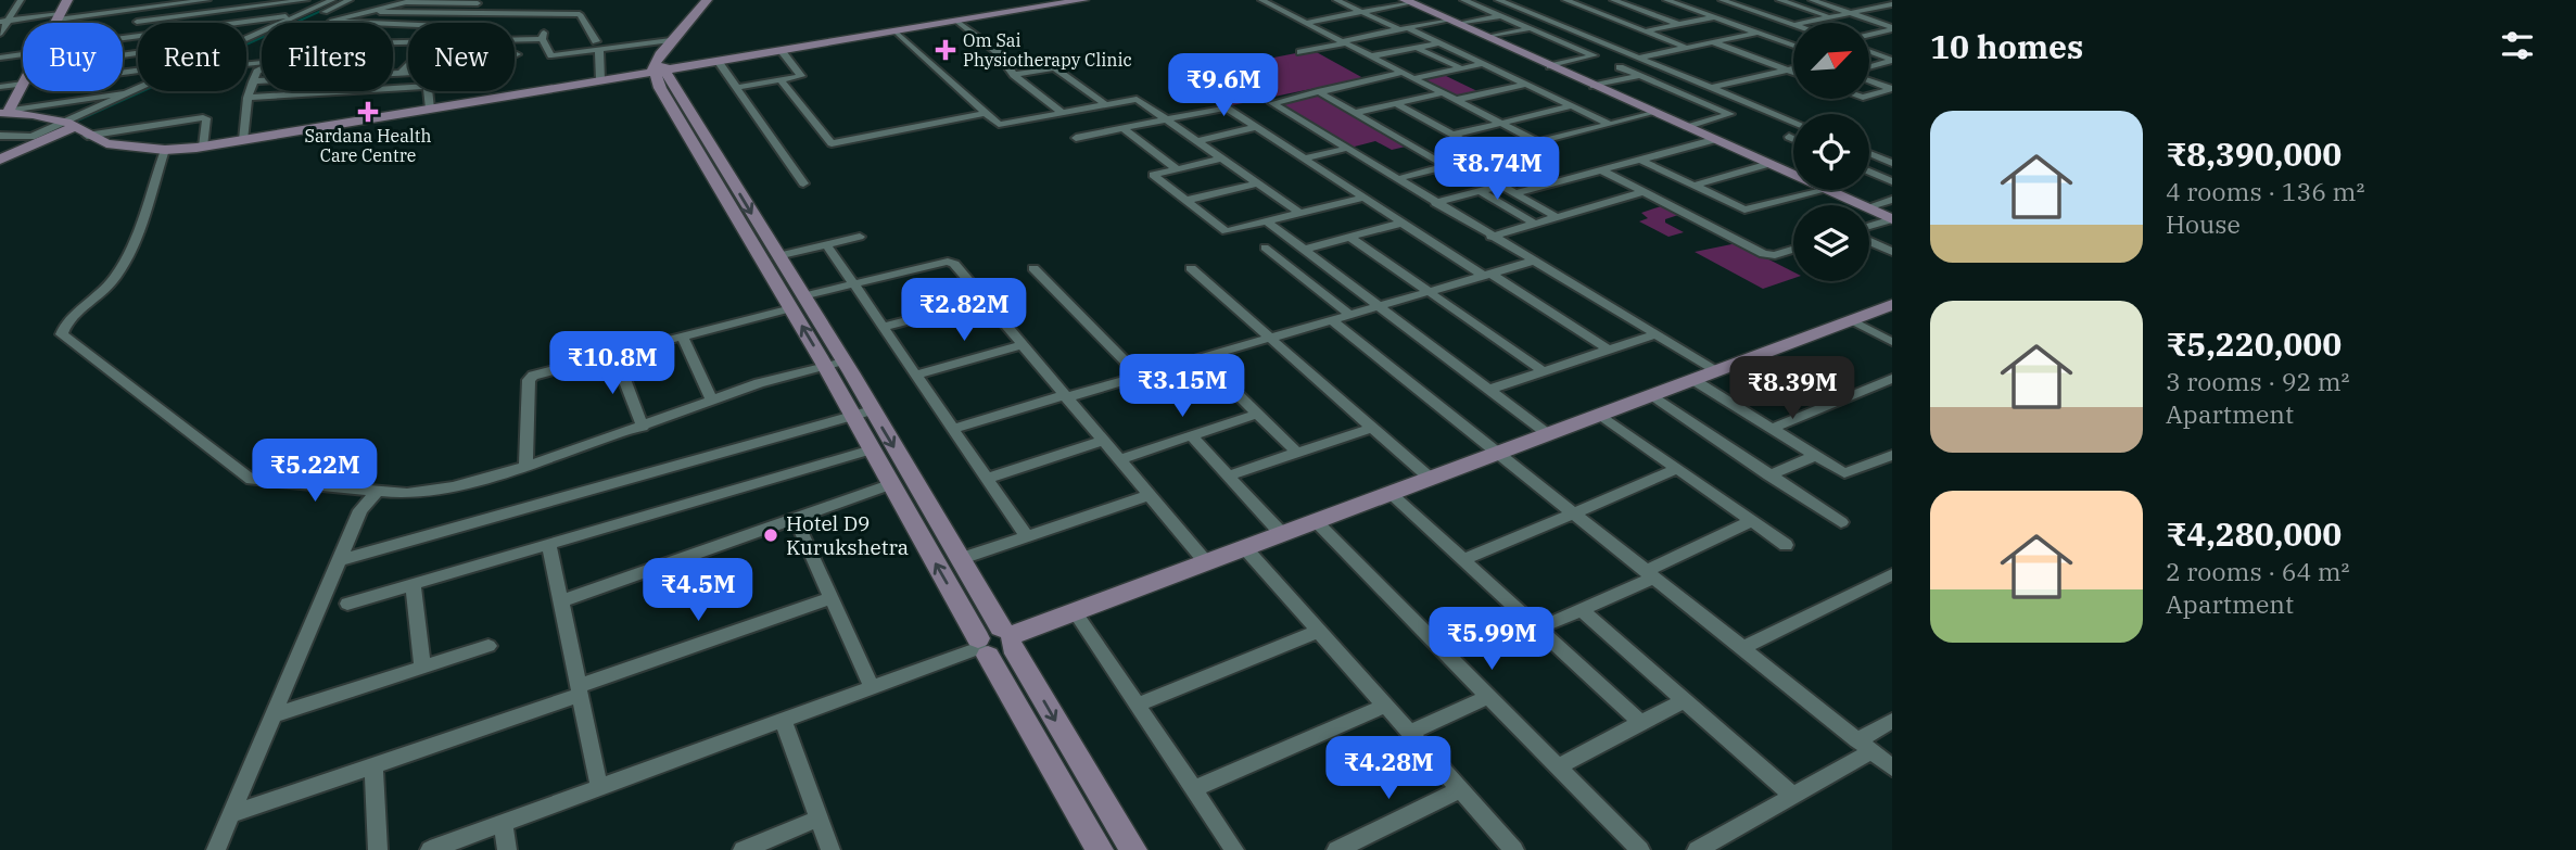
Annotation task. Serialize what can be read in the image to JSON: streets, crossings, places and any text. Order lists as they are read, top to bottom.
{
  "places": {
    "health": ["Om Sai Physiotherapy Clinic", "Sardana Health Care Centre"],
    "other": ["Hotel D9 Kurukshetra"]
  },
  "north": "top right",
  "page": {
    "heading": "10 homes",
    "chip": [
      "Buy",
      "Rent",
      "Filters",
      "New"
    ],
    "price": [
      "₹9.6M",
      "₹8.74M",
      "₹2.82M",
      "₹10.8M",
      "₹3.15M",
      "₹8.39M",
      "₹5.22M",
      "₹4.5M",
      "₹5.99M",
      "₹4.28M"
    ],
    "list": [
      {
        "name": "₹8,390,000",
        "note": "4 rooms · 136 m² · House"
      },
      {
        "name": "₹5,220,000",
        "note": "3 rooms · 92 m² · Apartment"
      },
      {
        "name": "₹4,280,000",
        "note": "2 rooms · 64 m² · Apartment"
      }
    ]
  }
}
